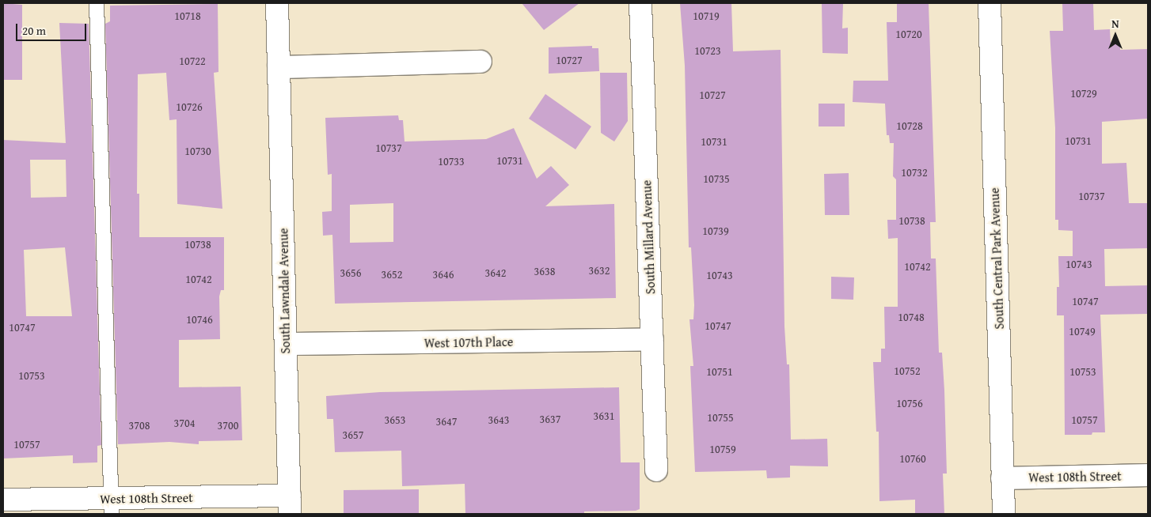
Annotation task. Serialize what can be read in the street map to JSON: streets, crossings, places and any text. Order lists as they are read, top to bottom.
{
  "streets": {
    "street": [
      "South Millard Avenue",
      "South Central Park Avenue",
      "South Lawndale Avenue",
      "West 107th Place",
      "West 108th Street"
    ]
  },
  "crossings": [
    ["South Millard Avenue", "West 107th Place"],
    ["South Central Park Avenue", "West 108th Street"],
    ["South Lawndale Avenue", "West 107th Place"],
    ["South Lawndale Avenue", "West 108th Street"]
  ],
  "house_numbers": [
    "10718",
    "10719",
    "10720",
    "10723",
    "10727",
    "10722",
    "10729",
    "10727",
    "10726",
    "10728",
    "10731",
    "10731",
    "10737",
    "10730",
    "10731",
    "10733",
    "10732",
    "10735",
    "10737",
    "10738",
    "10739",
    "10738",
    "10743",
    "10742",
    "3632",
    "3638",
    "3656",
    "3642",
    "3652",
    "3646",
    "10743",
    "10742",
    "10747",
    "10748",
    "10746",
    "10747",
    "10747",
    "10749",
    "10752",
    "10751",
    "10753",
    "10753",
    "10756",
    "3631",
    "10755",
    "3637",
    "3653",
    "3643",
    "10757",
    "3647",
    "3704",
    "3708",
    "3700",
    "3657",
    "10757",
    "10759",
    "10760"
  ],
  "scale_bar": "20 m",
  "north": "top"
}
